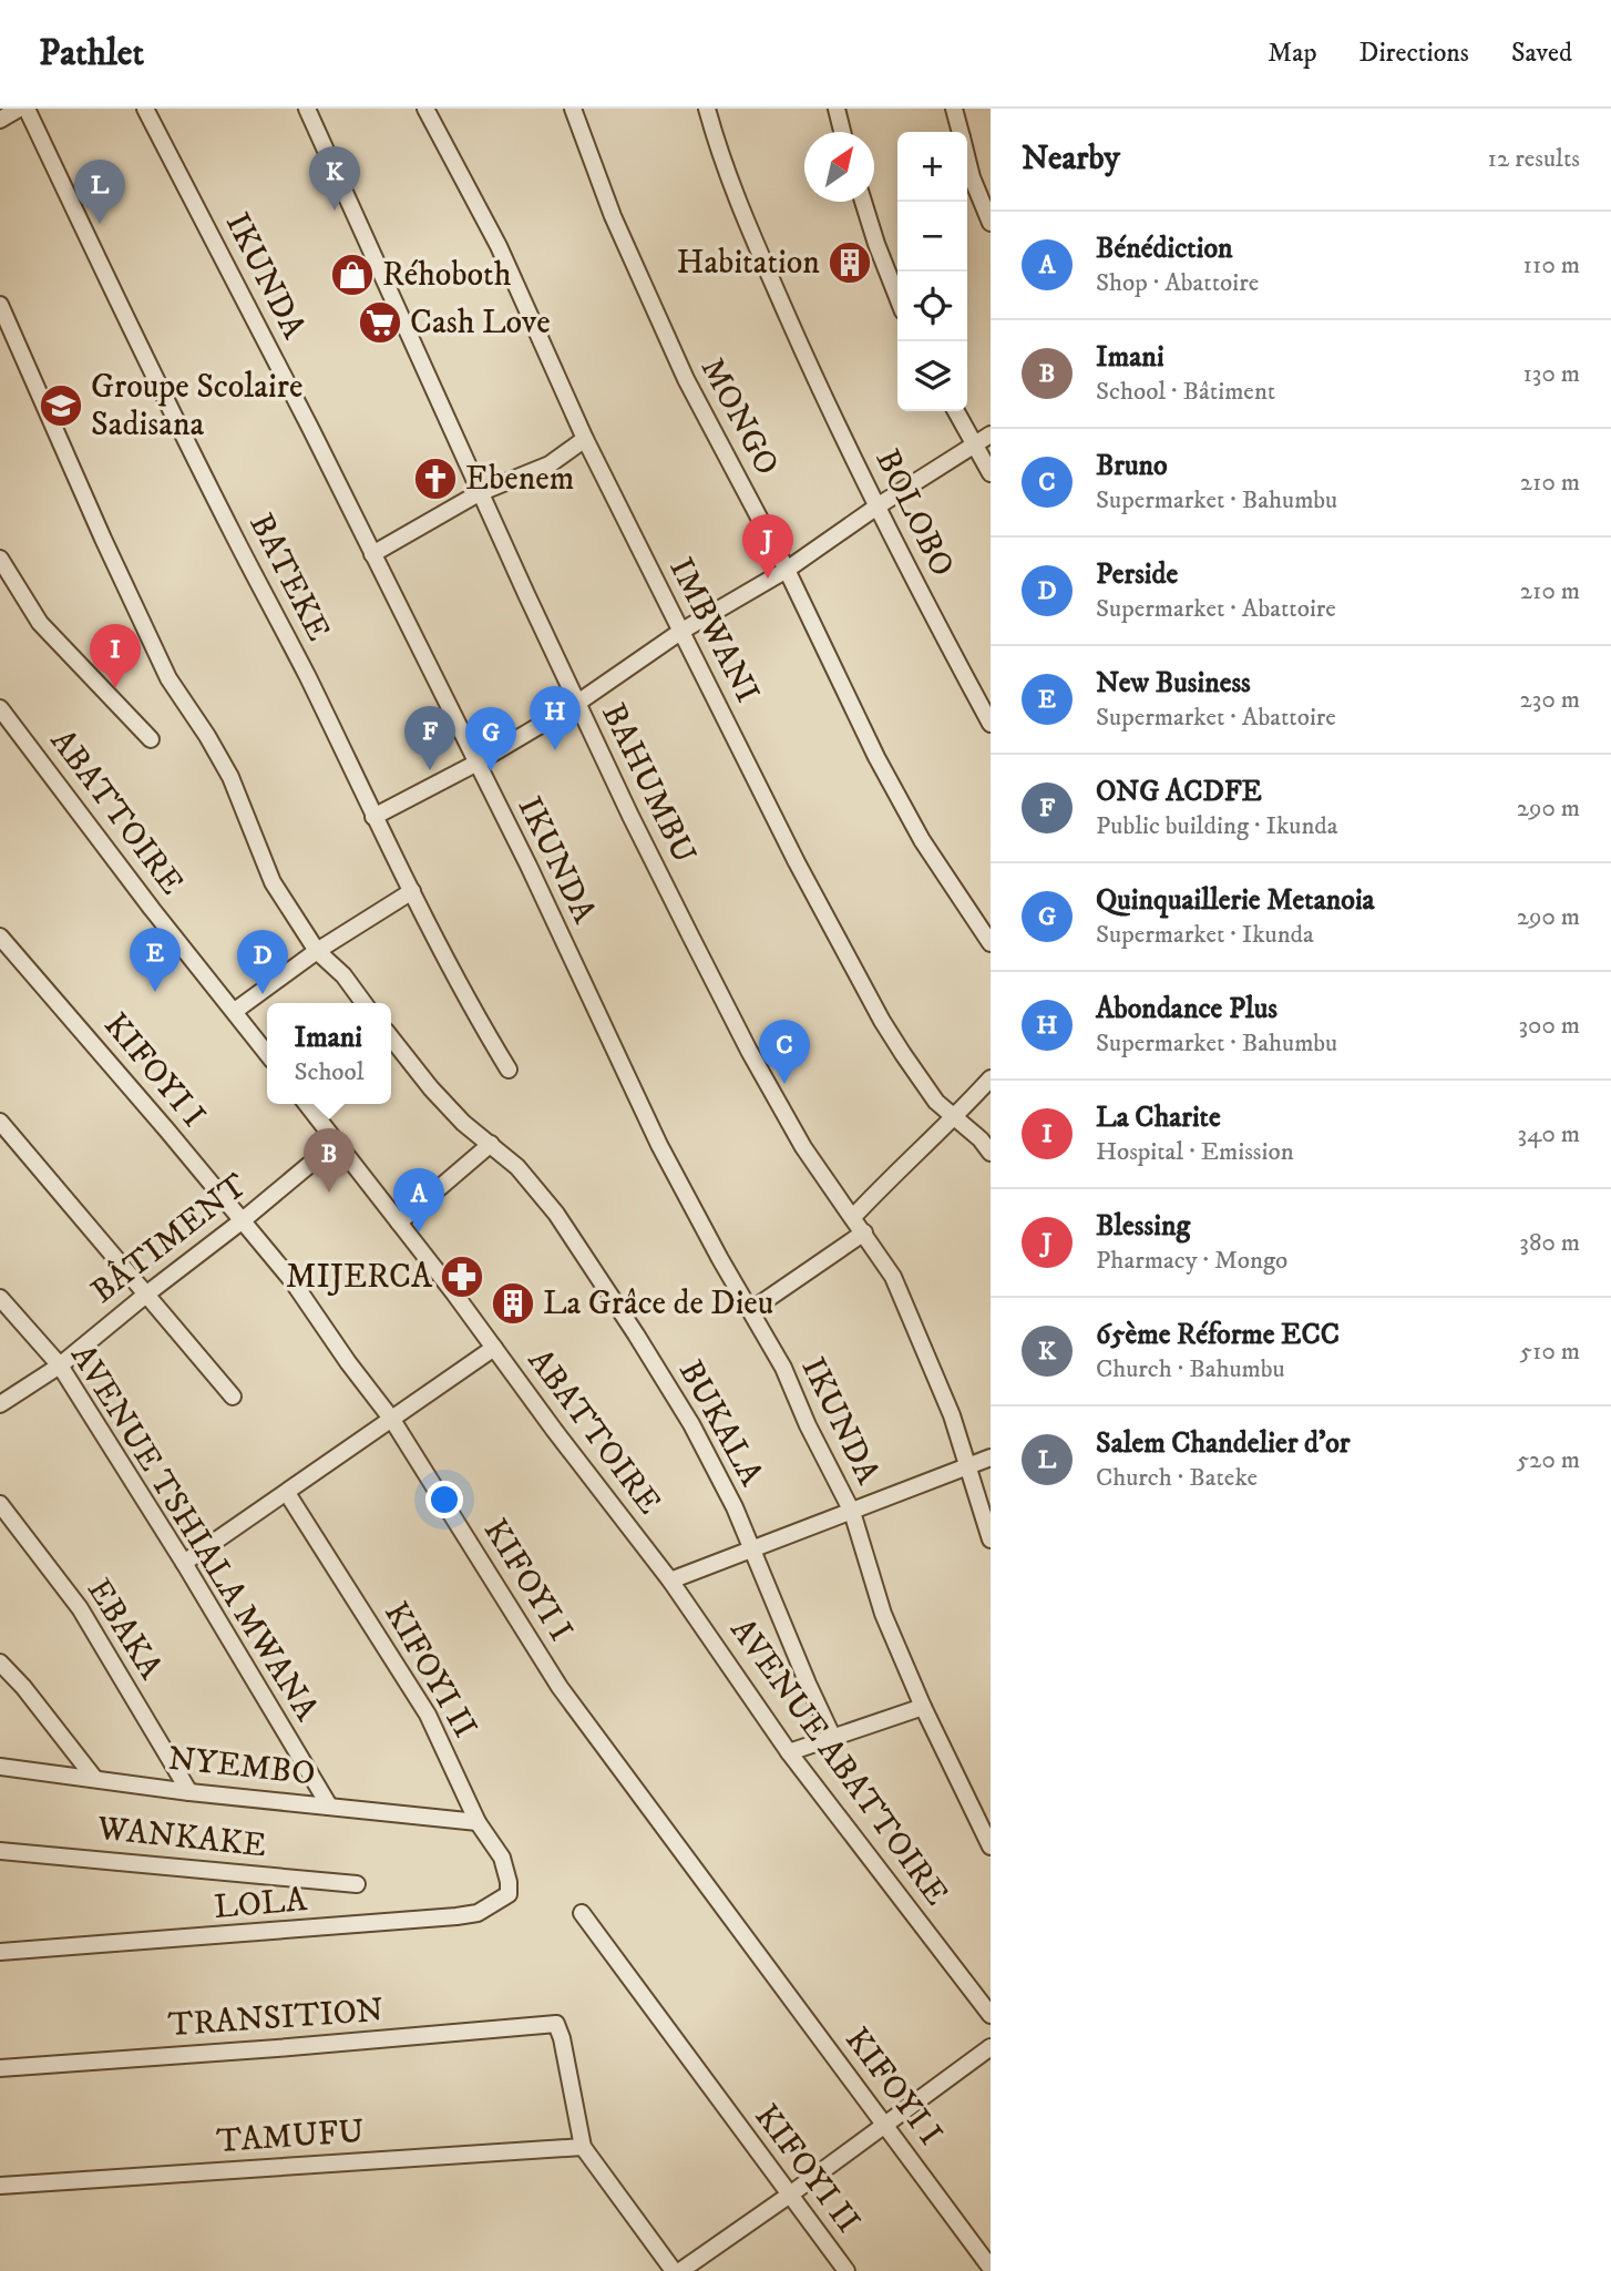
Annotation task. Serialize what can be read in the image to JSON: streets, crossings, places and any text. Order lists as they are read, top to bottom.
{
  "streets": {
    "street": [
      "IKUNDA",
      "MONGO",
      "BOLOBO",
      "BATEKE",
      "IMBWANI",
      "BAHUMBU",
      "ABATTOIRE",
      "KIFOYI I",
      "BÂTIMENT",
      "BUKALA",
      "AVENUE TSHIALA MWANA",
      "EBAKA",
      "KIFOYI II",
      "AVENUE ABATTOIRE",
      "NYEMBO",
      "WANKAKE",
      "LOLA",
      "TRANSITION",
      "TAMUFU"
    ]
  },
  "crossings": [
    ["ABATTOIRE", "BÂTIMENT"],
    ["ABATTOIRE", "AVENUE ABATTOIRE"],
    ["KIFOYI I", "BÂTIMENT"],
    ["BÂTIMENT", "AVENUE TSHIALA MWANA"],
    ["AVENUE TSHIALA MWANA", "NYEMBO"],
    ["EBAKA", "NYEMBO"],
    ["KIFOYI II", "NYEMBO"],
    ["KIFOYI II", "LOLA"],
    ["TRANSITION", "TAMUFU"]
  ],
  "places": {
    "building": ["Habitation", "La Grâce de Dieu"],
    "shop": ["Réhoboth"],
    "supermarket": ["Cash Love"],
    "school or university": ["Groupe Scolaire Sadisana"],
    "church": ["Ebenem"],
    "pharmacy": ["MIJERCA"]
  },
  "north": "top right",
  "page": {
    "header": "Pathlet",
    "nav": ["Map", "Directions", "Saved"],
    "heading": ["Nearby", "12 results"],
    "map_buttons": ["+", "−"],
    "pins": [
      "K",
      "L",
      "J",
      "I",
      "H",
      "F",
      "G",
      "E",
      "D",
      "C",
      "B",
      "A"
    ],
    "list": [
      {
        "mark": "A",
        "name": "Bénédiction",
        "note": "Shop · Abattoire",
        "value": "110 m"
      },
      {
        "mark": "B",
        "name": "Imani",
        "note": "School · Bâtiment",
        "value": "130 m"
      },
      {
        "mark": "C",
        "name": "Bruno",
        "note": "Supermarket · Bahumbu",
        "value": "210 m"
      },
      {
        "mark": "D",
        "name": "Perside",
        "note": "Supermarket · Abattoire",
        "value": "210 m"
      },
      {
        "mark": "E",
        "name": "New Business",
        "note": "Supermarket · Abattoire",
        "value": "230 m"
      },
      {
        "mark": "F",
        "name": "ONG ACDFE",
        "note": "Public building · Ikunda",
        "value": "290 m"
      },
      {
        "mark": "G",
        "name": "Quinquaillerie Metanoia",
        "note": "Supermarket · Ikunda",
        "value": "290 m"
      },
      {
        "mark": "H",
        "name": "Abondance Plus",
        "note": "Supermarket · Bahumbu",
        "value": "300 m"
      },
      {
        "mark": "I",
        "name": "La Charite",
        "note": "Hospital · Emission",
        "value": "340 m"
      },
      {
        "mark": "J",
        "name": "Blessing",
        "note": "Pharmacy · Mongo",
        "value": "380 m"
      },
      {
        "mark": "K",
        "name": "65ème Réforme ECC",
        "note": "Church · Bahumbu",
        "value": "510 m"
      },
      {
        "mark": "L",
        "name": "Salem Chandelier d'or",
        "note": "Church · Bateke",
        "value": "520 m"
      }
    ],
    "popup": ["Imani", "School"]
  }
}
